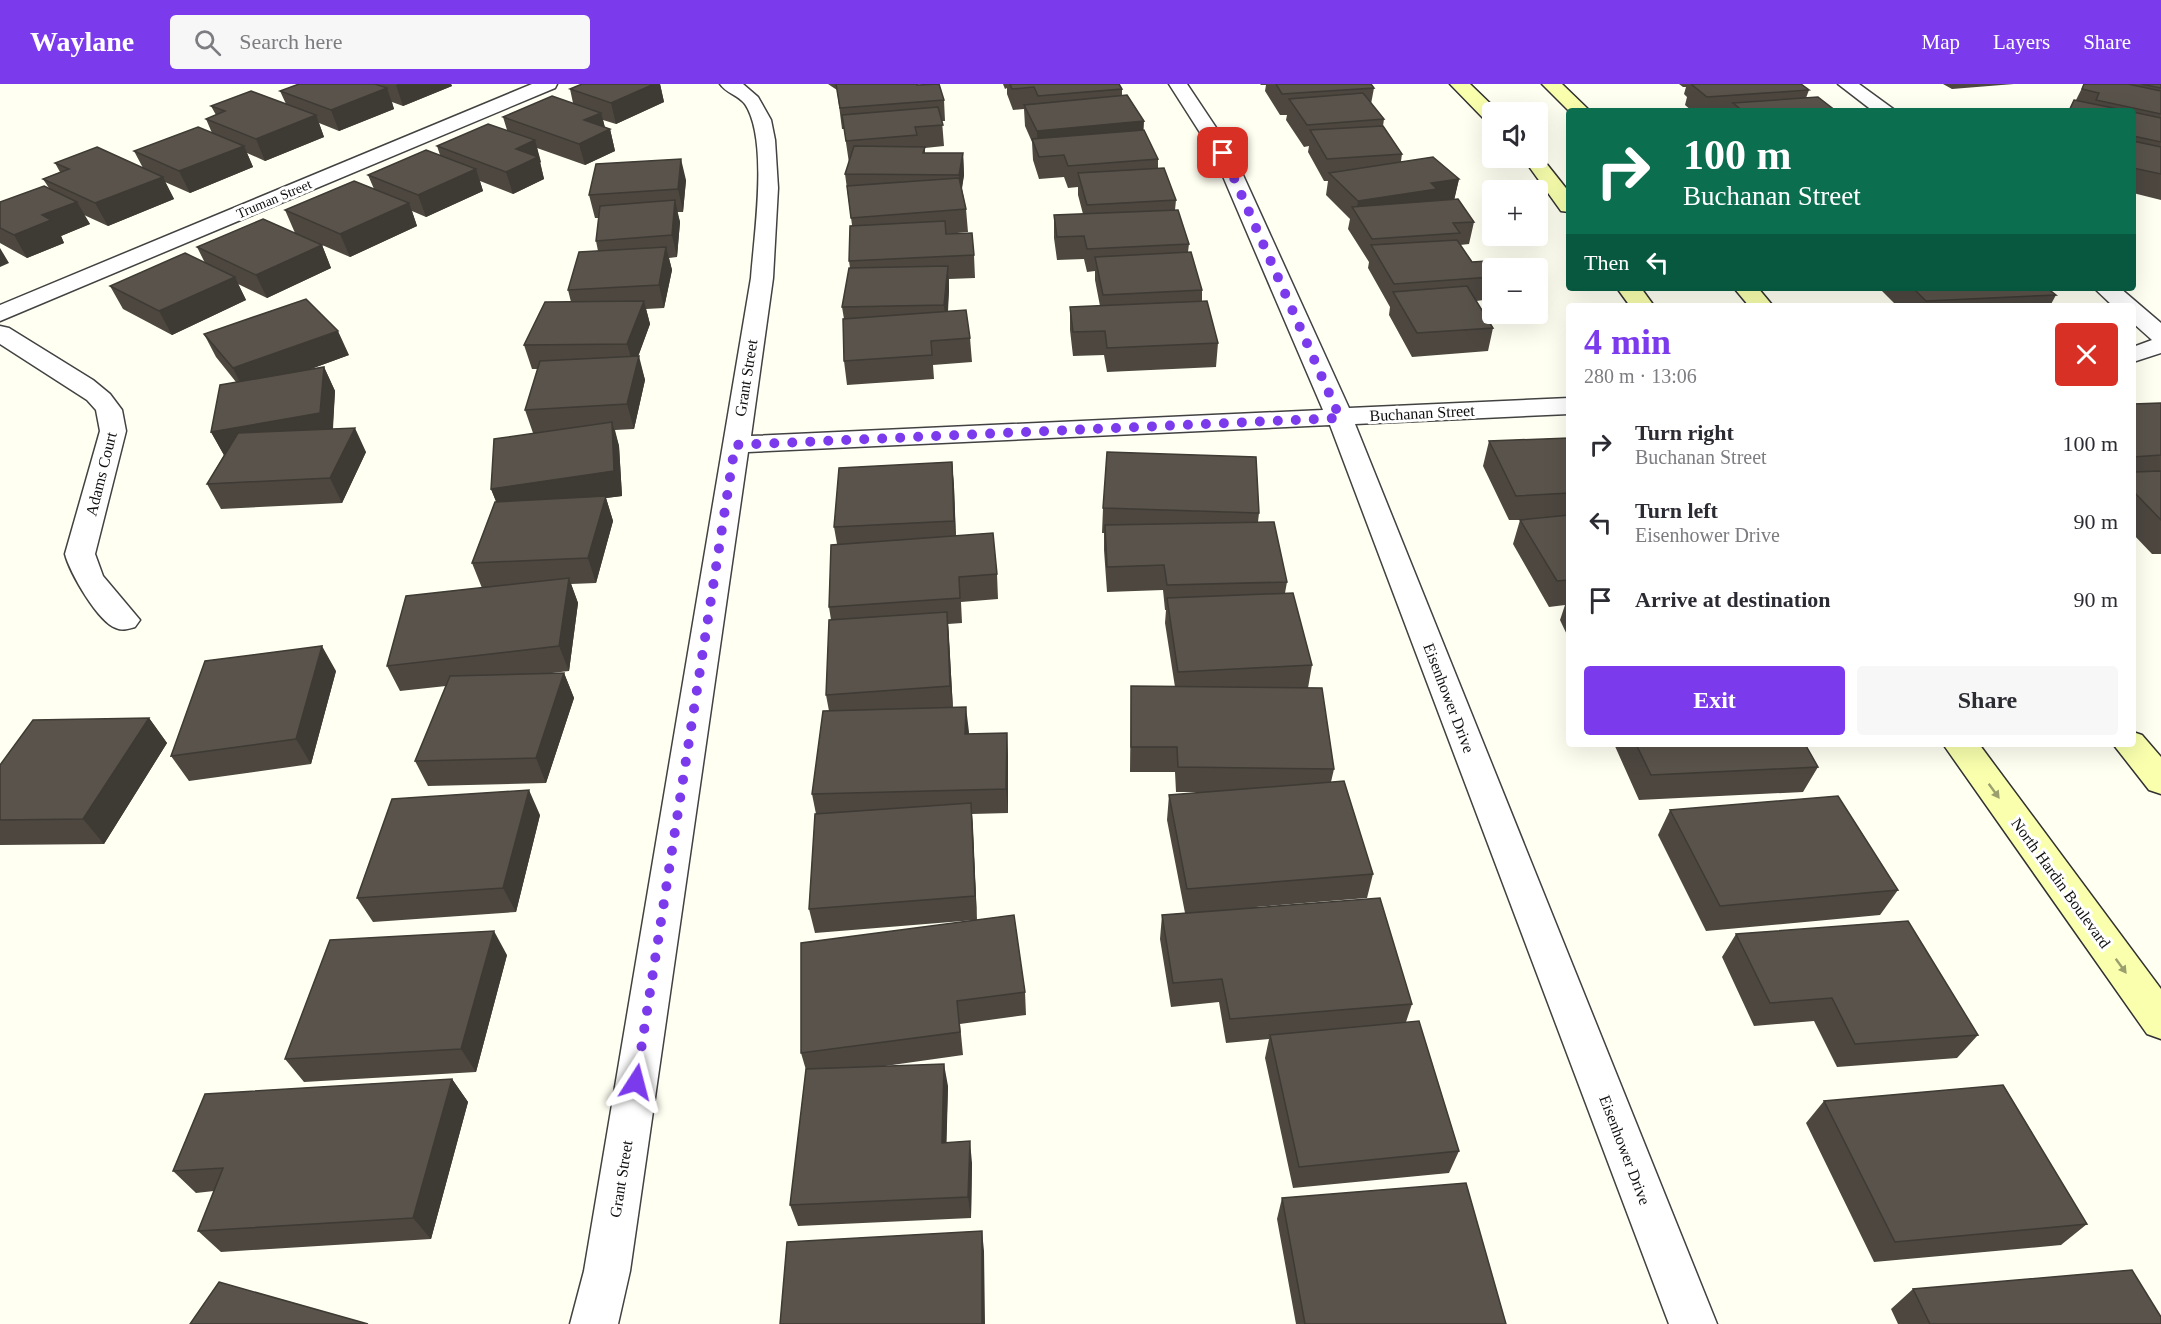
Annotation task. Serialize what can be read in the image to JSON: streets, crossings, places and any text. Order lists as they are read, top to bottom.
{
  "streets": {
    "main road": ["North Hardin Boulevard"],
    "street": [
      "Truman Street",
      "Grant Street",
      "Buchanan Street",
      "Adams Court",
      "Eisenhower Drive"
    ]
  },
  "crossings": [
    ["Grant Street", "Buchanan Street"],
    ["Buchanan Street", "Eisenhower Drive"]
  ],
  "one_way": ["North Hardin Boulevard"],
  "page": {
    "header": "Waylane",
    "search": "Search here",
    "nav": ["Map", "Layers", "Share"],
    "map_buttons": ["+", "−"],
    "turn": ["100 m", "Buchanan Street"],
    "then": "Then",
    "heading": ["4 min", "280 m · 13:06"],
    "list": [
      {
        "name": "Turn right",
        "note": "Buchanan Street",
        "value": "100 m"
      },
      {
        "name": "Turn left",
        "note": "Eisenhower Drive",
        "value": "90 m"
      },
      {
        "name": "Arrive at destination",
        "value": "90 m"
      }
    ],
    "buttons": ["Exit", "Share"]
  }
}
